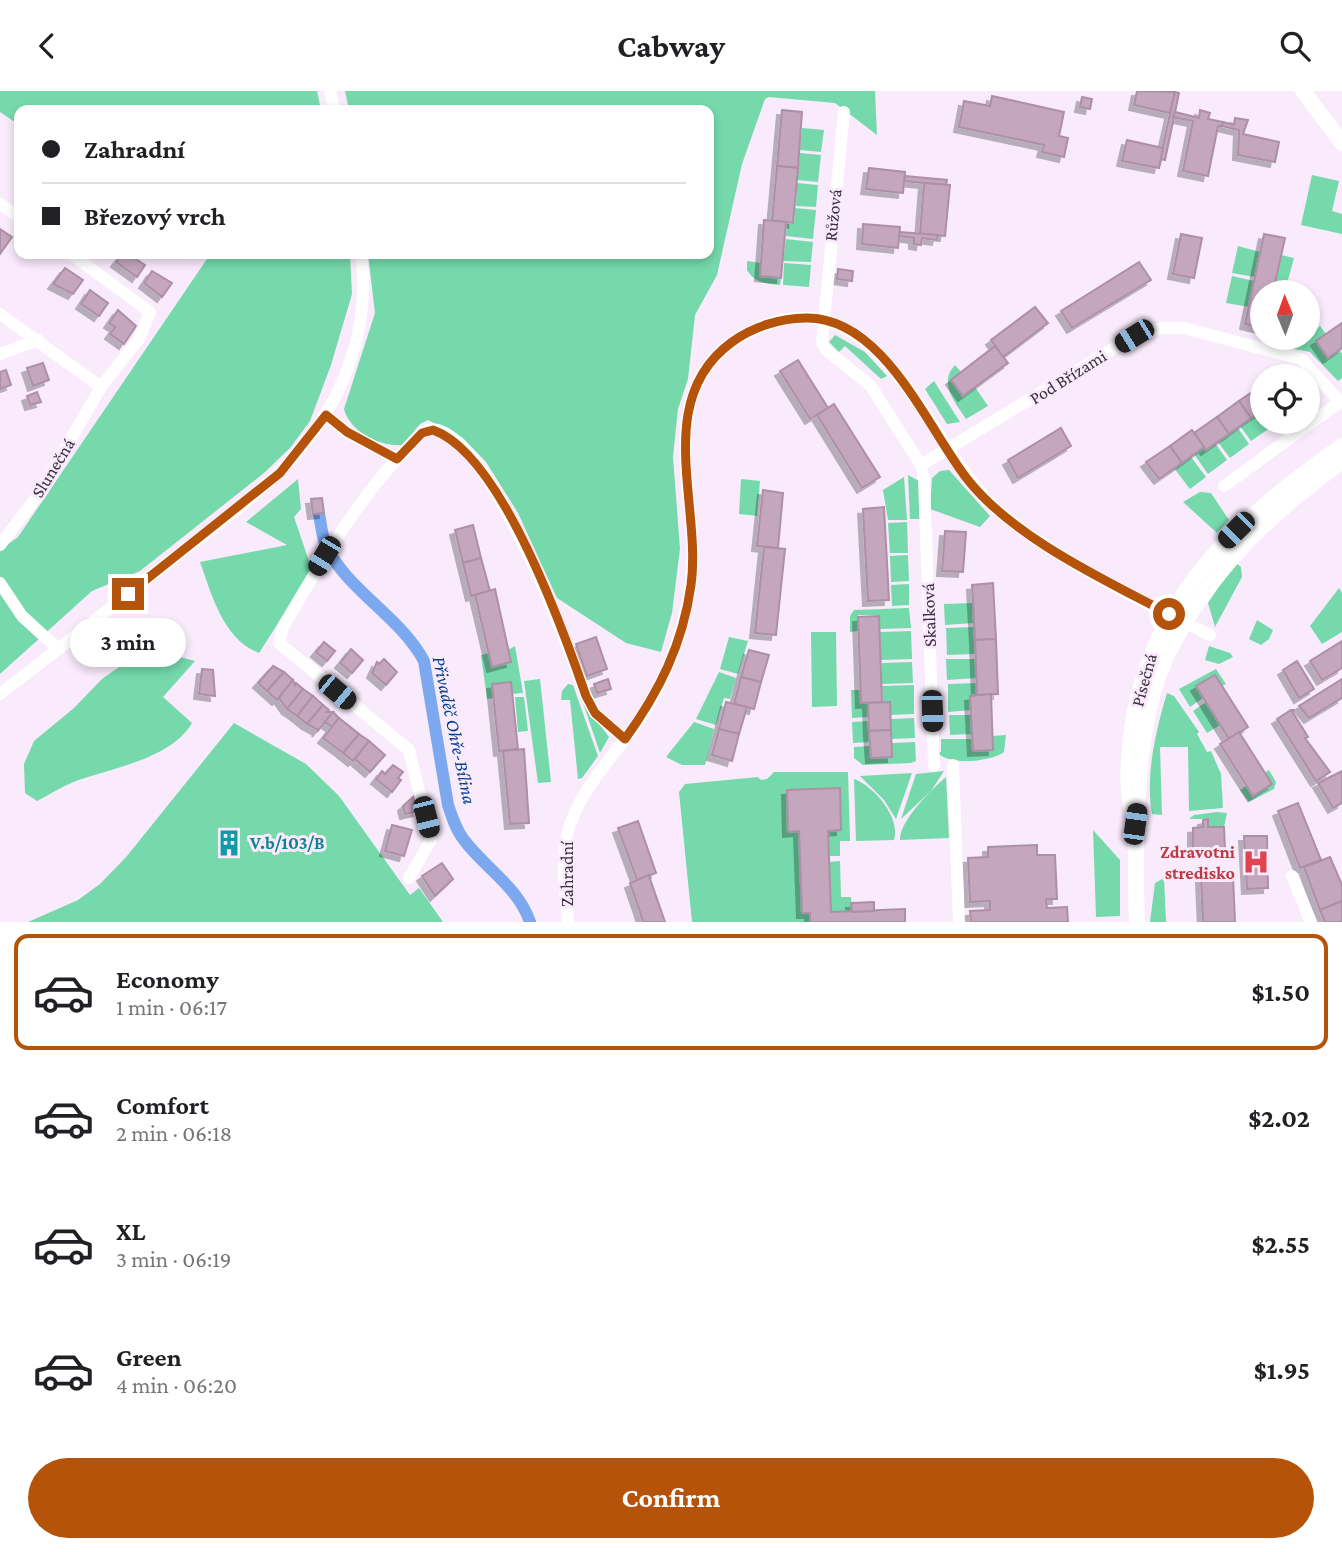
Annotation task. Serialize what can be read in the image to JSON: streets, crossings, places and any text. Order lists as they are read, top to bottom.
{
  "streets": {
    "street": [
      "Růžová",
      "Pod Břízami",
      "Slunečná",
      "Skalková",
      "Písečná",
      "Zahradní"
    ]
  },
  "crossings": [
    ["Růžová", "Skalková"],
    ["Růžová", "Zahradní"],
    ["Pod Břízami", "Zahradní"],
    ["Skalková", "Zahradní"],
    ["Písečná", "Zahradní"]
  ],
  "water": ["Přivaděč Ohře-Bílina"],
  "places": {
    "building": ["V.b/103/B"],
    "hospital": ["Zdravotni stredisko"]
  },
  "north": "top",
  "page": {
    "header": "Cabway",
    "banner": ["Zahradní", "Březový vrch"],
    "bubble": "3 min",
    "list": [
      {
        "name": "Economy",
        "note": "1 min · 06:17",
        "value": "$1.50"
      },
      {
        "name": "Comfort",
        "note": "2 min · 06:18",
        "value": "$2.02"
      },
      {
        "name": "XL",
        "note": "3 min · 06:19",
        "value": "$2.55"
      },
      {
        "name": "Green",
        "note": "4 min · 06:20",
        "value": "$1.95"
      }
    ],
    "buttons": "Confirm"
  }
}
